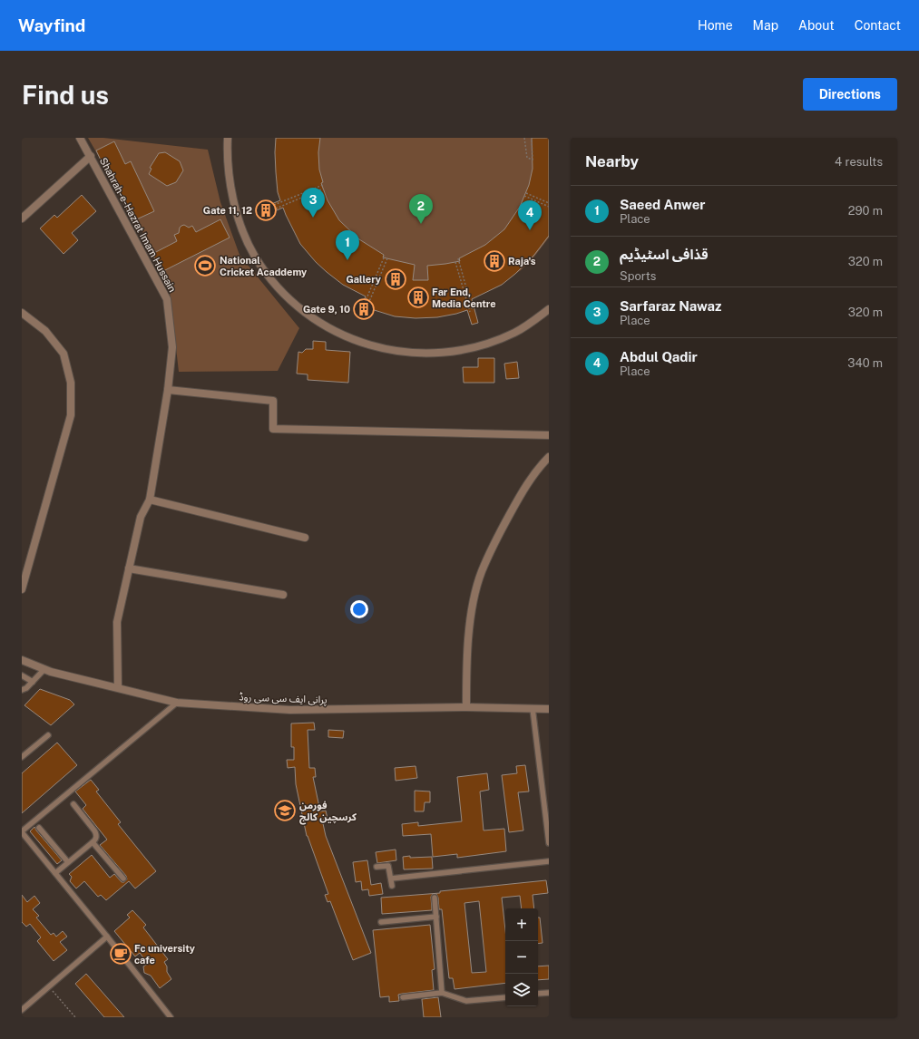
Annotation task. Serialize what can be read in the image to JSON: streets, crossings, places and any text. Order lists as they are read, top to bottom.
{
  "streets": {
    "street": ["Shahrah-e-Hazrat Imam Hussain", "پرانی ایف سی سی روڈ"]
  },
  "crossings": [
    ["Shahrah-e-Hazrat Imam Hussain", "پرانی ایف سی سی روڈ"]
  ],
  "places": {
    "building": [
      "Gate 11, 12",
      "Raja's",
      "Gallery",
      "Far End, Media Centre",
      "Gate 9, 10"
    ],
    "sports": ["National Cricket Acaddemy"],
    "school or university": ["فورمن کرسچین کالج"],
    "cafe": ["Fc university cafe"]
  },
  "page": {
    "header": "Wayfind",
    "nav": [
      "Home",
      "Map",
      "About",
      "Contact"
    ],
    "buttons": "Directions",
    "title": "Find us",
    "heading": ["Nearby", "4 results"],
    "list": [
      {
        "mark": "1",
        "name": "Saeed Anwer",
        "note": "Place",
        "value": "290 m"
      },
      {
        "mark": "2",
        "name": "قذافی اسٹیڈیم",
        "note": "Sports",
        "value": "320 m"
      },
      {
        "mark": "3",
        "name": "Sarfaraz Nawaz",
        "note": "Place",
        "value": "320 m"
      },
      {
        "mark": "4",
        "name": "Abdul Qadir",
        "note": "Place",
        "value": "340 m"
      }
    ],
    "pins": [
      "3",
      "2",
      "4",
      "1"
    ],
    "map_buttons": ["+", "−"]
  }
}
